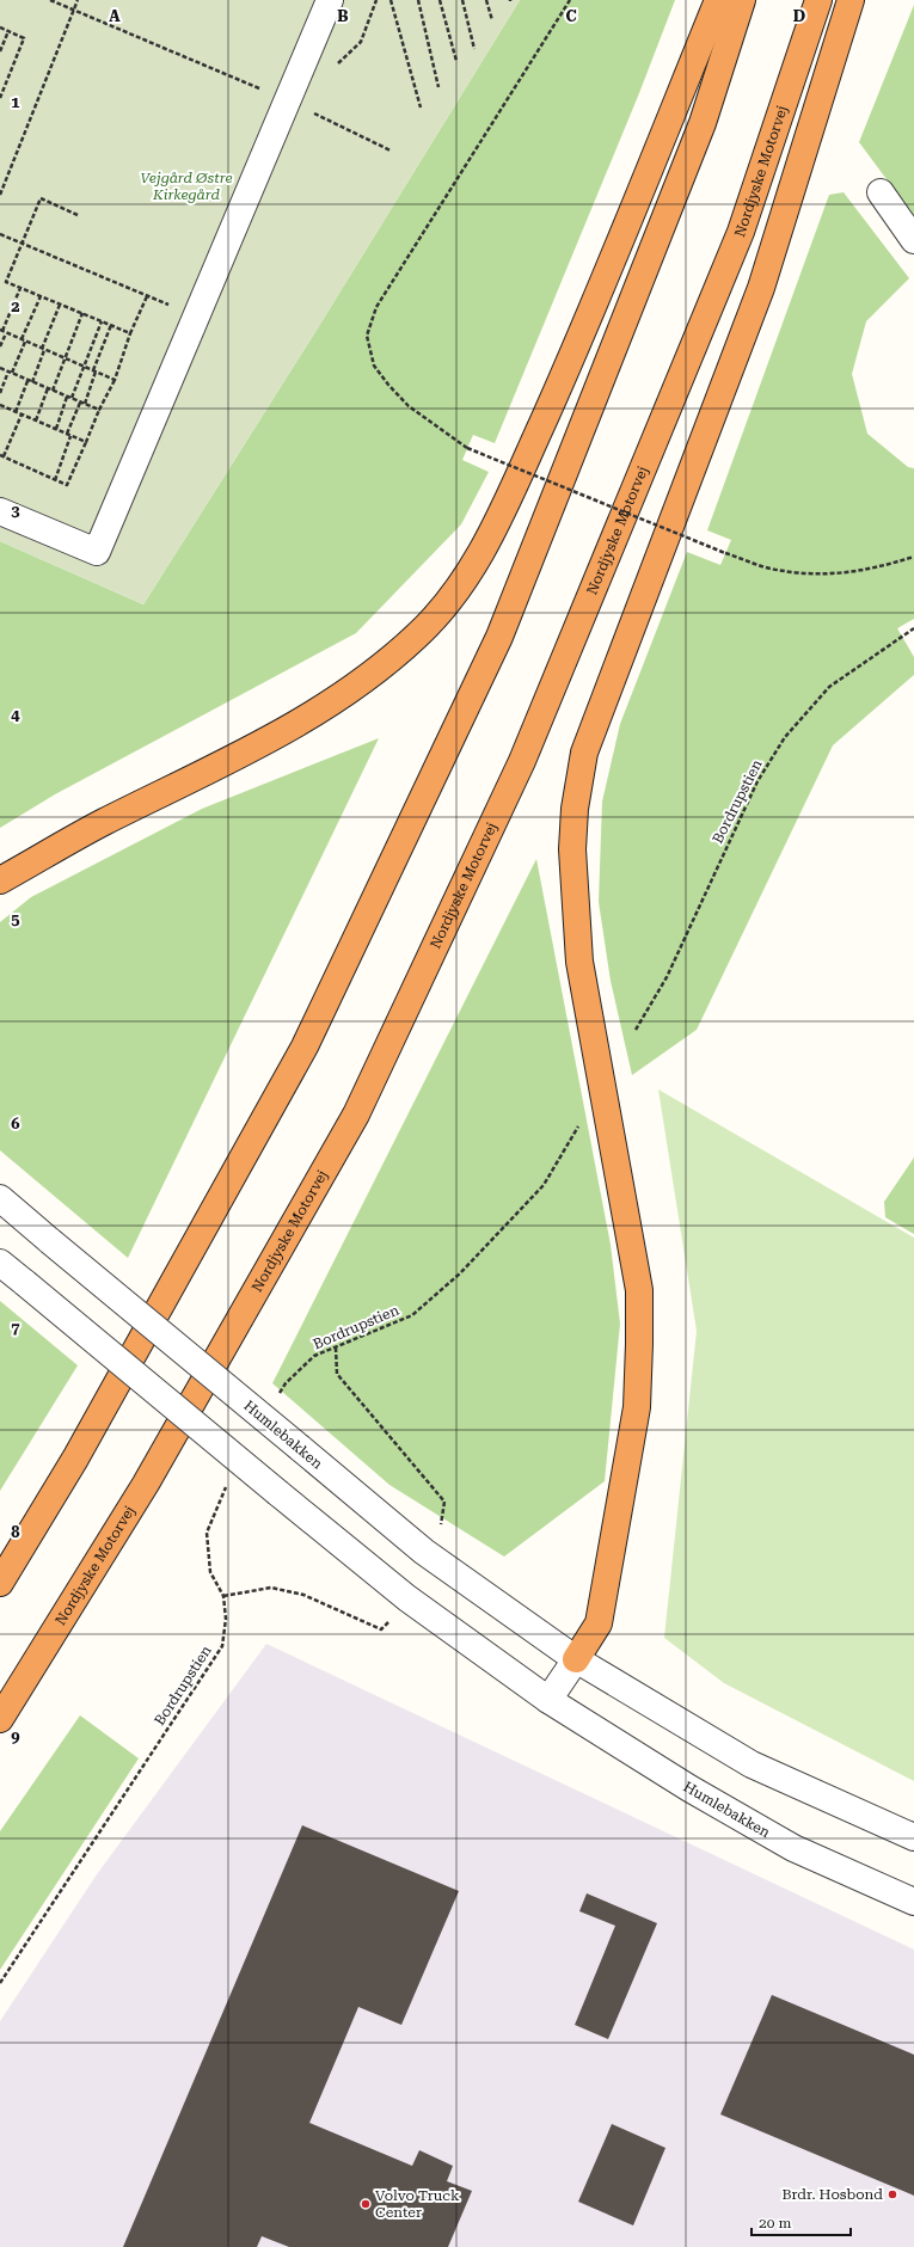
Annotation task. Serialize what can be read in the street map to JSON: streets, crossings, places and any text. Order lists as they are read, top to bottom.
{
  "streets": {
    "highway": ["Nordjyske Motorvej"],
    "street": ["Humlebakken"],
    "path": ["Bordrupstien"]
  },
  "parks": ["Vejgård Østre Kirkegård"],
  "places": ["Brdr. Hosbond", "Volvo Truck Center"],
  "scale_bar": "20 m",
  "grid": {
    "columns": [
      "A",
      "B",
      "C",
      "D"
    ],
    "rows": [
      "1",
      "2",
      "3",
      "4",
      "5",
      "6",
      "7",
      "8",
      "9"
    ]
  }
}
